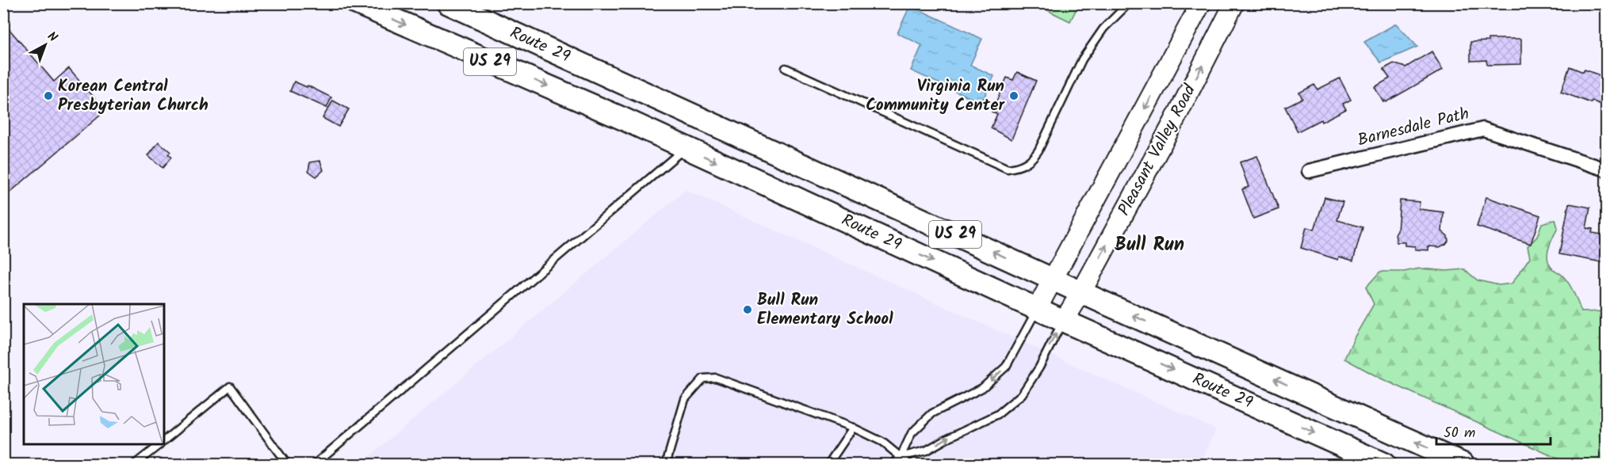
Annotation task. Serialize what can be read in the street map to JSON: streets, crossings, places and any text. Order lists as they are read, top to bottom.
{
  "streets": {
    "main road": ["Route 29", "US 29", "Pleasant Valley Road"],
    "street": ["Barnesdale Path"]
  },
  "crossings": [
    ["Route 29", "Pleasant Valley Road"]
  ],
  "districts": ["Bull Run"],
  "places": ["Korean Central Presbyterian Church", "Virginia Run Community Center", "Bull Run Elementary School"],
  "scale_bar": "50 m",
  "north": "top right"
}
